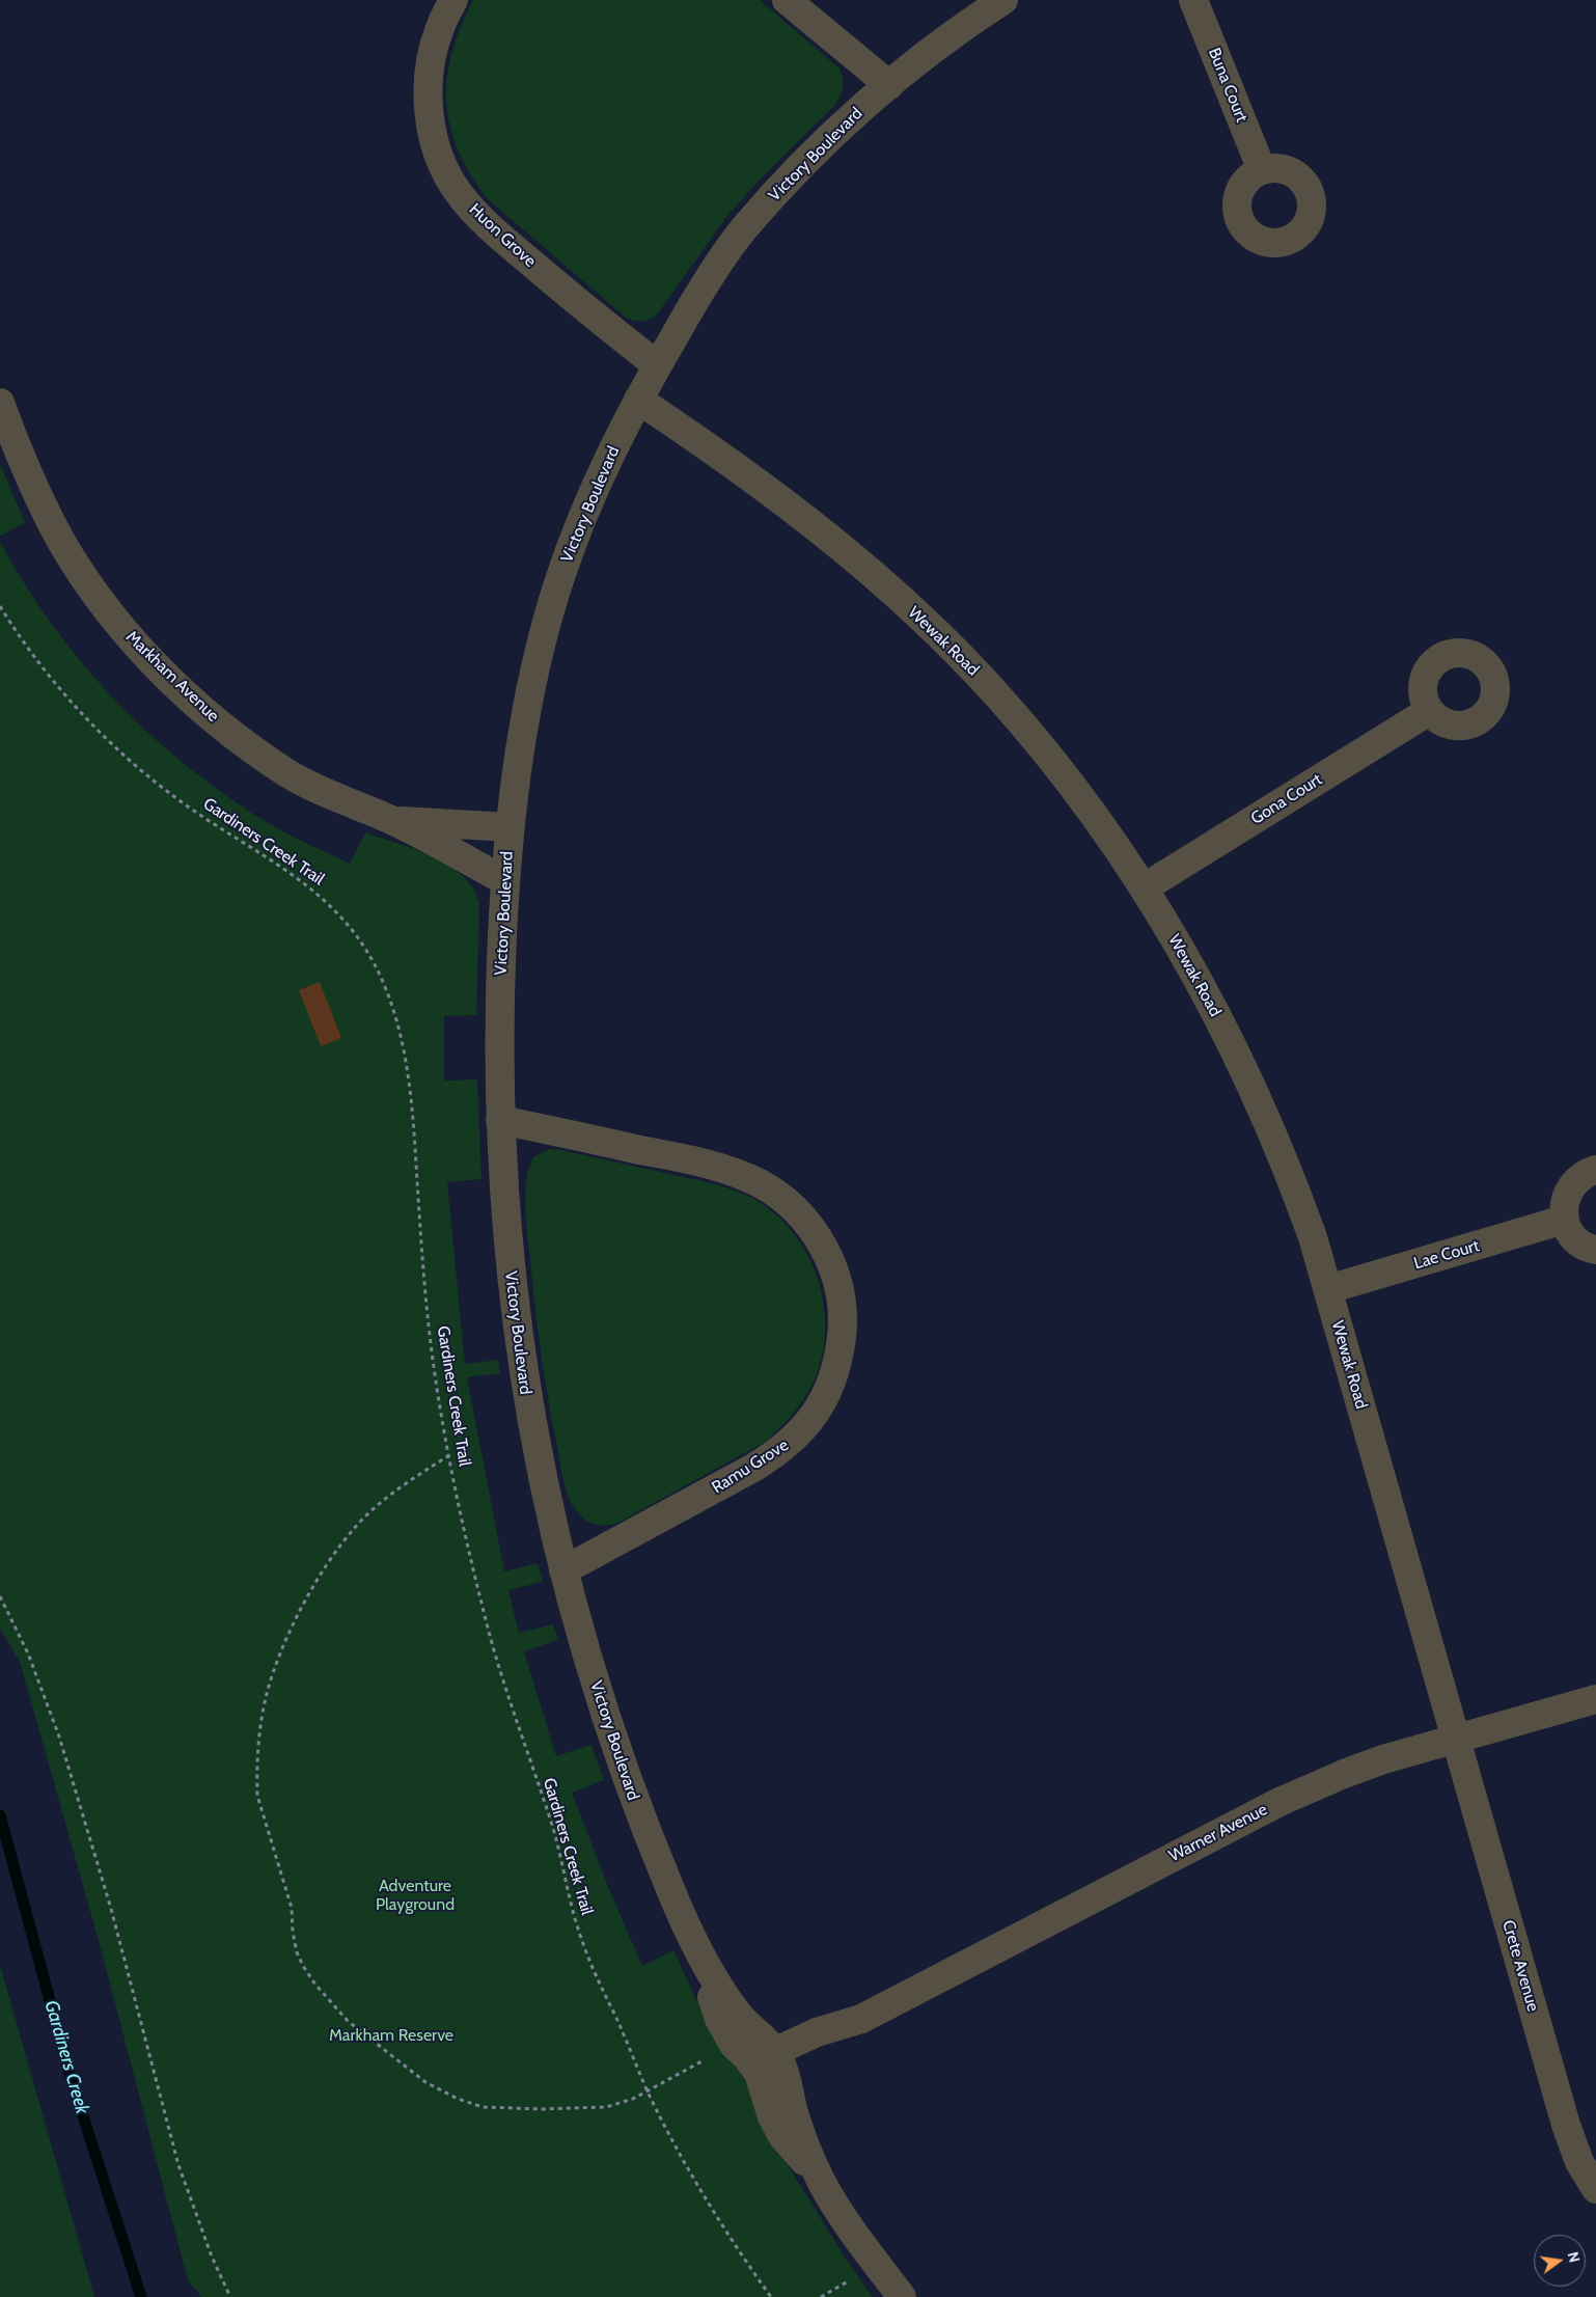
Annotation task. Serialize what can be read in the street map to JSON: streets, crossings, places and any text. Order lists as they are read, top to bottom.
{
  "streets": {
    "street": [
      "Buna Court",
      "Victory Boulevard",
      "Huon Grove",
      "Wewak Road",
      "Markham Avenue",
      "Gona Court",
      "Lae Court",
      "Ramu Grove",
      "Warner Avenue",
      "Crete Avenue"
    ],
    "path": ["Gardiners Creek Trail"]
  },
  "crossings": [
    ["Victory Boulevard", "Huon Grove"],
    ["Victory Boulevard", "Wewak Road"],
    ["Victory Boulevard", "Markham Avenue"],
    ["Victory Boulevard", "Ramu Grove"],
    ["Victory Boulevard", "Warner Avenue"],
    ["Wewak Road", "Gona Court"],
    ["Wewak Road", "Lae Court"],
    ["Wewak Road", "Warner Avenue"],
    ["Wewak Road", "Crete Avenue"],
    ["Warner Avenue", "Crete Avenue"]
  ],
  "water": ["Gardiners Creek"],
  "parks": ["Adventure Playground", "Markham Reserve"],
  "north": "right"
}
